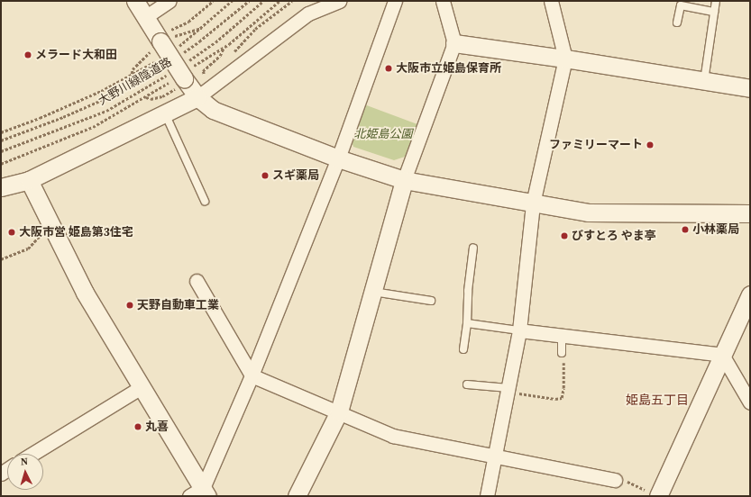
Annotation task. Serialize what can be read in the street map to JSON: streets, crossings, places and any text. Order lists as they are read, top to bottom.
{
  "streets": {
    "path": ["大野川緑陰道路"]
  },
  "districts": ["姫島五丁目"],
  "parks": ["北姫島公園"],
  "places": [
    "メラード大和田",
    "大阪市立姫島保育所",
    "ファミリーマート",
    "スギ薬局",
    "小林薬局",
    "大阪市営 姫島第3住宅",
    "びすとろ やま亭",
    "天野自動車工業",
    "丸喜"
  ],
  "north": "top"
}
